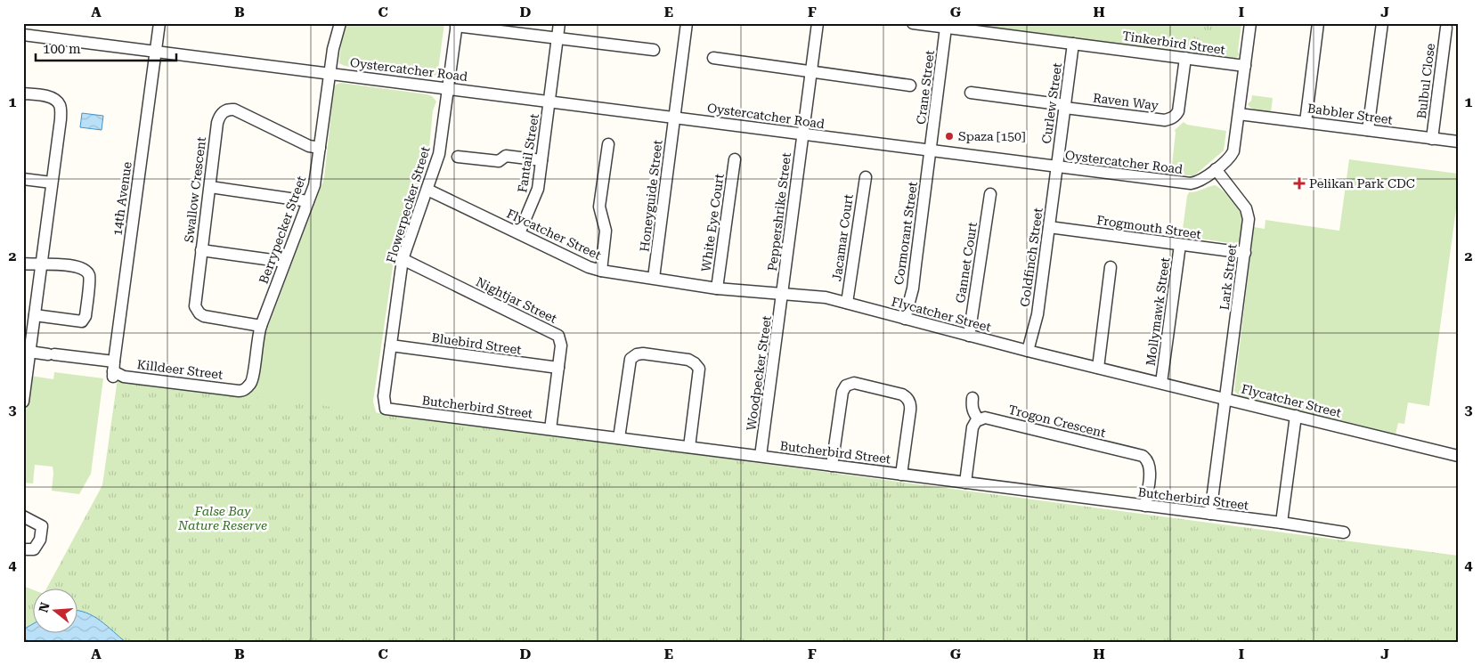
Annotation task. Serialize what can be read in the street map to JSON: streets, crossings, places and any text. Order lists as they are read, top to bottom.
{
  "streets": {
    "street": [
      "Tinkerbird Street",
      "Oystercatcher Road",
      "Bulbul Close",
      "Crane Street",
      "Raven Way",
      "Curlew Street",
      "Babbler Street",
      "Fantail Street",
      "Swallow Crescent",
      "Honeyguide Street",
      "14th Avenue",
      "Flowerpecker Street",
      "Peppershrike Street",
      "White Eye Court",
      "Frogmouth Street",
      "Berrypecker Street",
      "Cormorant Street",
      "Flycatcher Street",
      "Jacamar Court",
      "Goldfinch Street",
      "Gannet Court",
      "Lark Street",
      "Nightjar Street",
      "Mollymawk Street",
      "Bluebird Street",
      "Killdeer Street",
      "Woodpecker Street",
      "Butcherbird Street",
      "Trogon Crescent"
    ]
  },
  "crossings": [
    ["Tinkerbird Street", "Oystercatcher Road"],
    ["Tinkerbird Street", "Crane Street"],
    ["Tinkerbird Street", "Raven Way"],
    ["Tinkerbird Street", "Curlew Street"],
    ["Oystercatcher Road", "Crane Street"],
    ["Oystercatcher Road", "Curlew Street"],
    ["Oystercatcher Road", "Babbler Street"],
    ["Oystercatcher Road", "Fantail Street"],
    ["Oystercatcher Road", "Honeyguide Street"],
    ["Oystercatcher Road", "14th Avenue"],
    ["Oystercatcher Road", "Flowerpecker Street"],
    ["Oystercatcher Road", "Peppershrike Street"],
    ["Oystercatcher Road", "Berrypecker Street"],
    ["Oystercatcher Road", "Cormorant Street"],
    ["Oystercatcher Road", "Goldfinch Street"],
    ["Oystercatcher Road", "Lark Street"],
    ["Bulbul Close", "Babbler Street"],
    ["Crane Street", "Cormorant Street"],
    ["Raven Way", "Curlew Street"],
    ["Curlew Street", "Goldfinch Street"],
    ["Fantail Street", "Flycatcher Street"],
    ["Swallow Crescent", "Berrypecker Street"],
    ["Honeyguide Street", "Flycatcher Street"],
    ["14th Avenue", "Killdeer Street"],
    ["Flowerpecker Street", "Flycatcher Street"],
    ["Flowerpecker Street", "Nightjar Street"],
    ["Flowerpecker Street", "Bluebird Street"],
    ["Flowerpecker Street", "Butcherbird Street"],
    ["Peppershrike Street", "Flycatcher Street"],
    ["Peppershrike Street", "Woodpecker Street"],
    ["White Eye Court", "Flycatcher Street"],
    ["Frogmouth Street", "Goldfinch Street"],
    ["Frogmouth Street", "Lark Street"],
    ["Frogmouth Street", "Mollymawk Street"],
    ["Berrypecker Street", "Killdeer Street"],
    ["Cormorant Street", "Flycatcher Street"],
    ["Flycatcher Street", "Jacamar Court"],
    ["Flycatcher Street", "Goldfinch Street"],
    ["Flycatcher Street", "Gannet Court"],
    ["Flycatcher Street", "Lark Street"],
    ["Flycatcher Street", "Mollymawk Street"],
    ["Flycatcher Street", "Woodpecker Street"],
    ["Lark Street", "Butcherbird Street"],
    ["Nightjar Street", "Bluebird Street"],
    ["Nightjar Street", "Butcherbird Street"],
    ["Woodpecker Street", "Butcherbird Street"],
    ["Butcherbird Street", "Trogon Crescent"]
  ],
  "parks": ["False Bay Nature Reserve"],
  "places": {
    "other": ["Spaza [150]"],
    "health": ["Pelikan Park CDC"]
  },
  "scale_bar": "100 m",
  "north": "left",
  "grid": {
    "columns": [
      "A",
      "B",
      "C",
      "D",
      "E",
      "F",
      "G",
      "H",
      "I",
      "J"
    ],
    "rows": [
      "1",
      "2",
      "3",
      "4"
    ]
  }
}
